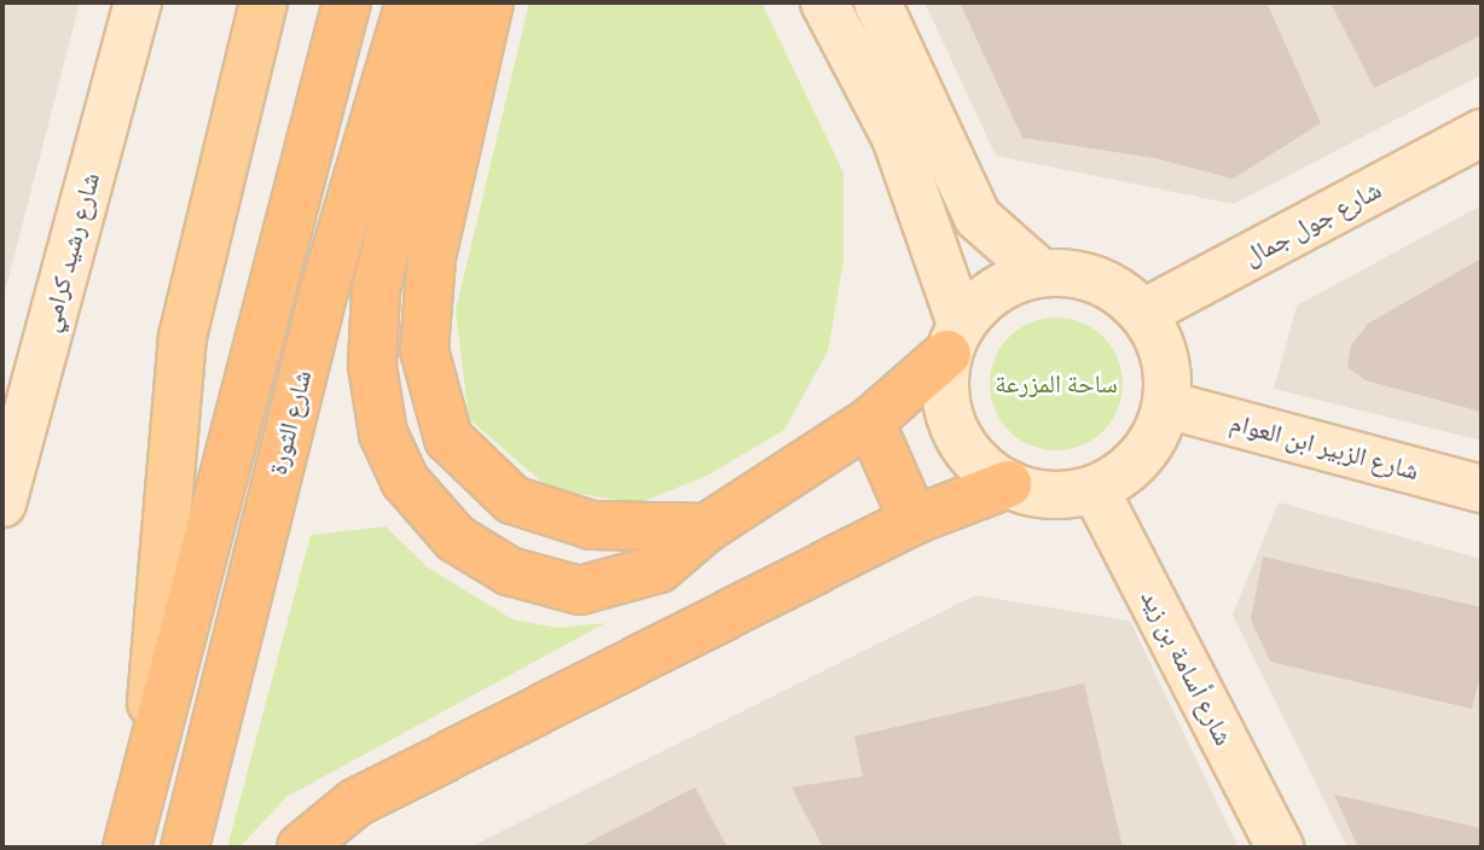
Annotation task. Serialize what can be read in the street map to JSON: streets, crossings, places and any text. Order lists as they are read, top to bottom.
{
  "streets": {
    "highway": ["شارع الثورة"],
    "main road": [
      "شارع جول جمال",
      "شارع رشيد كرامي",
      "شارع الزبير ابن العوام",
      "شارع أسامة بن زيد"
    ]
  },
  "crossings": [
    ["شارع جول جمال", "شارع الزبير ابن العوام"],
    ["شارع جول جمال", "شارع أسامة بن زيد"],
    ["شارع الزبير ابن العوام", "شارع أسامة بن زيد"]
  ],
  "parks": ["ساحة المزرعة"]
}
